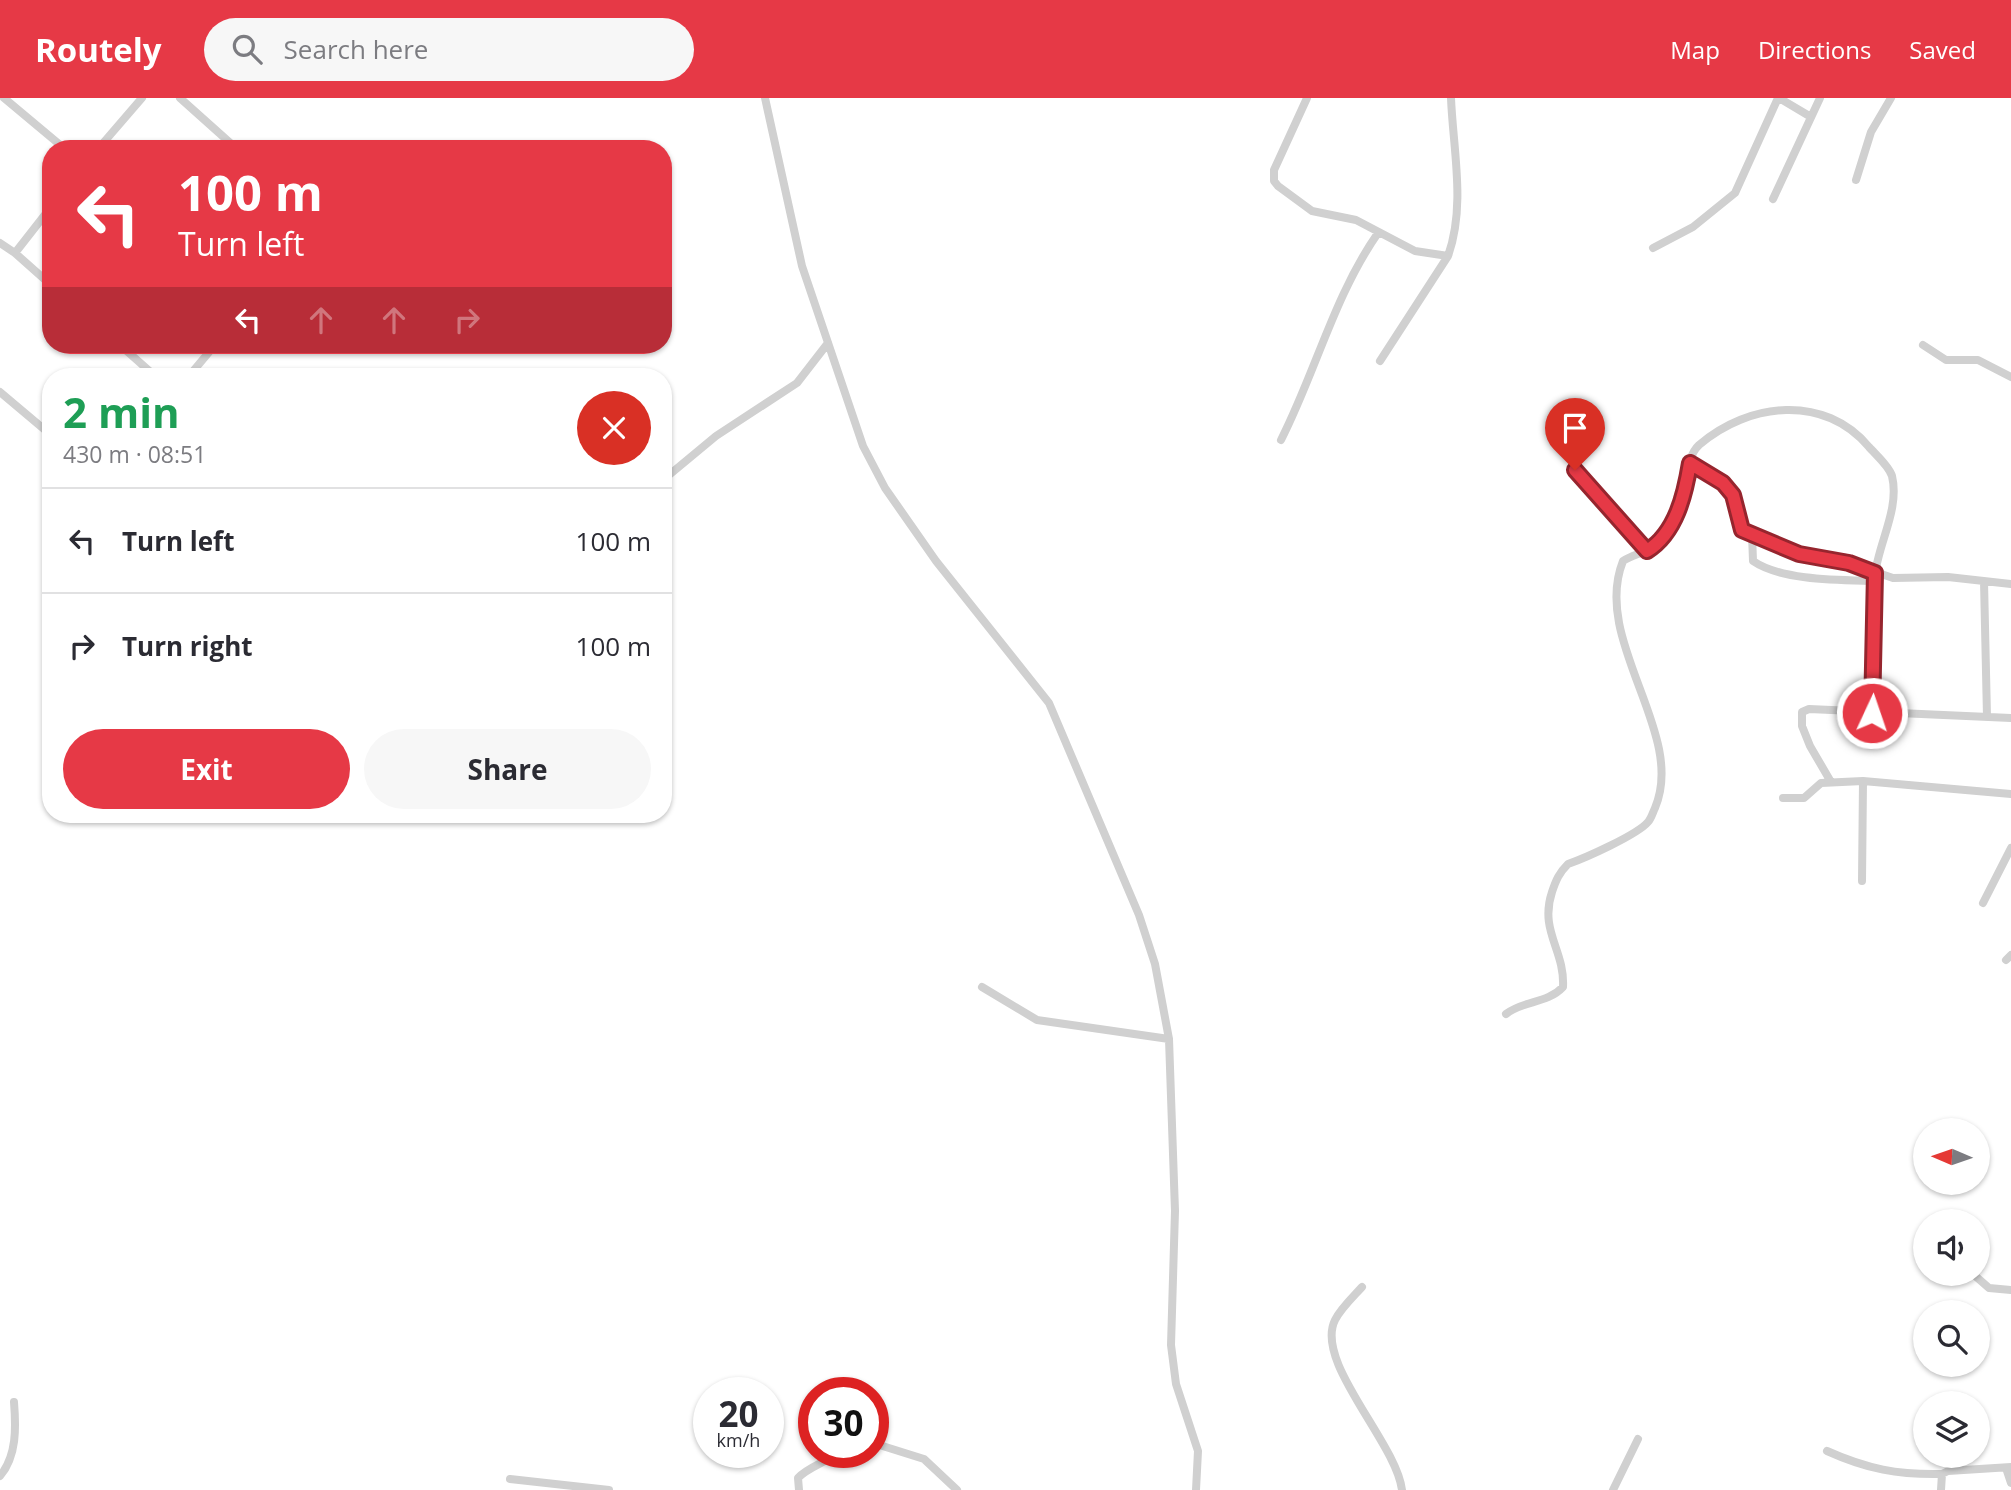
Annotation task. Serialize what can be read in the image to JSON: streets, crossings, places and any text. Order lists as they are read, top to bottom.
{
  "north": "left",
  "page": {
    "header": "Routely",
    "search": "Search here",
    "nav": ["Map", "Directions", "Saved"],
    "turn": ["100 m", "Turn left"],
    "heading": ["2 min", "430 m · 08:51"],
    "list": [
      {
        "name": "Turn left",
        "value": "100 m"
      },
      {
        "name": "Turn right",
        "value": "100 m"
      }
    ],
    "buttons": ["Exit", "Share"],
    "speed": "20 km/h",
    "limit": "30"
  }
}
